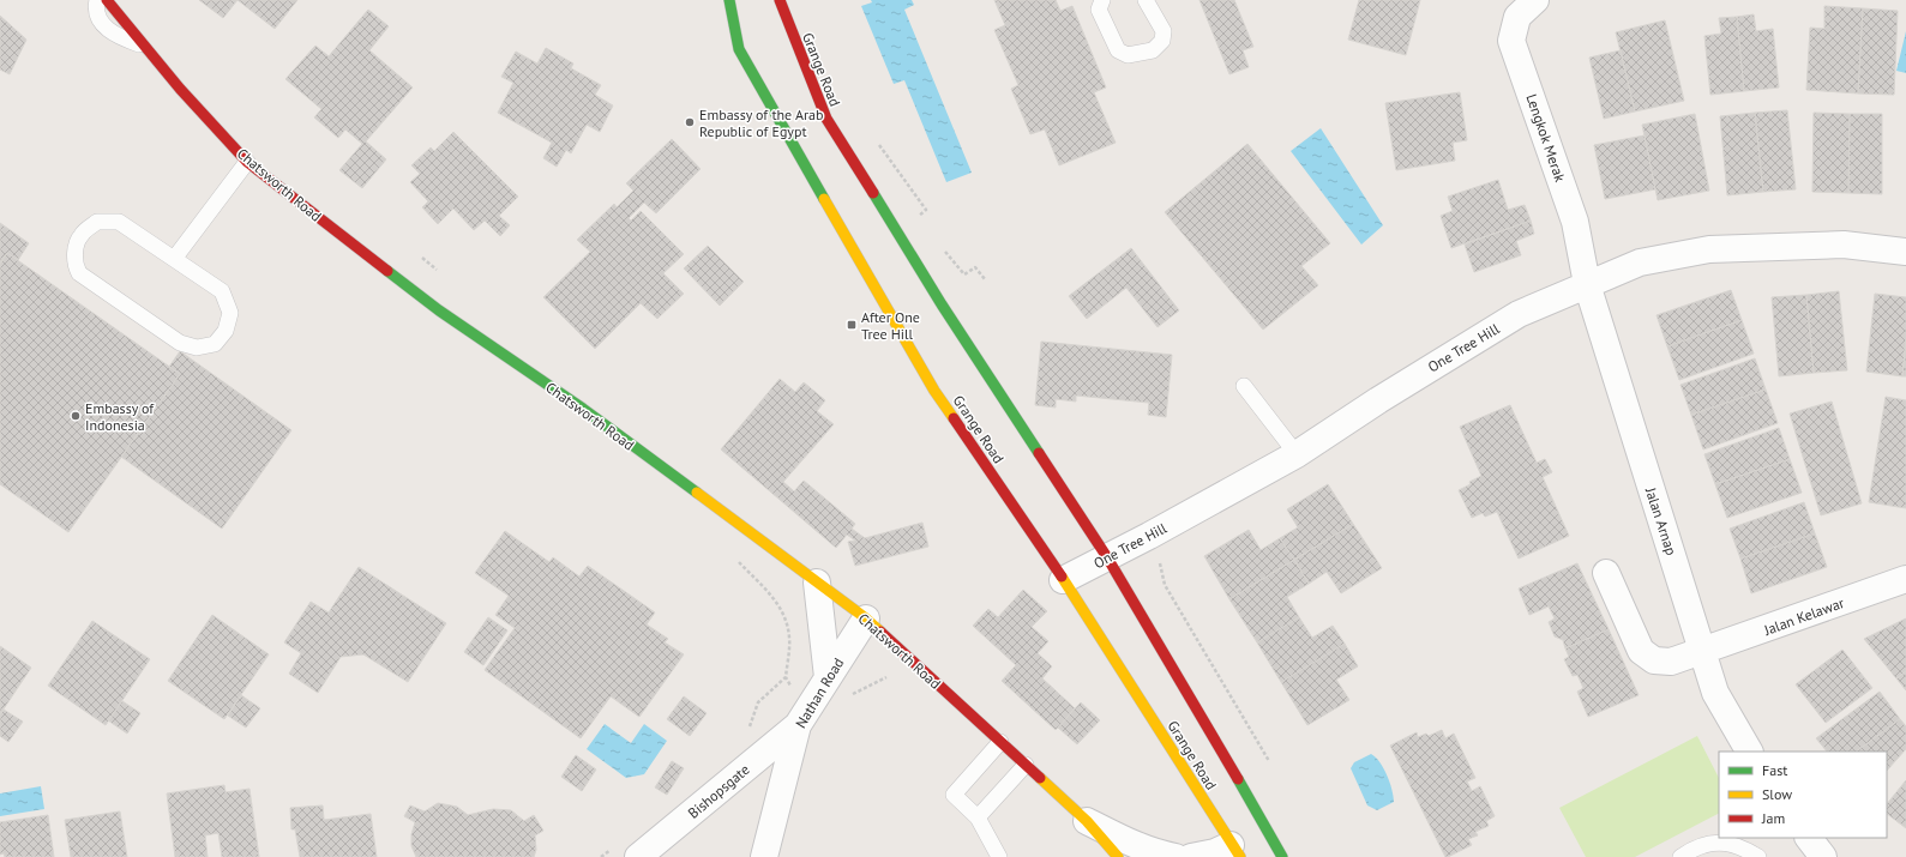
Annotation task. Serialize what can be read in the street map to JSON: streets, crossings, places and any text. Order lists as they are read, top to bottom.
{
  "streets": {
    "main road": ["Grange Road", "Chatsworth Road"],
    "street": [
      "Lengkok Merak",
      "One Tree Hill",
      "Jalan Arnap",
      "Jalan Kelawar",
      "Nathan Road",
      "Bishopsgate"
    ]
  },
  "crossings": [
    ["Grange Road", "One Tree Hill"],
    ["Lengkok Merak", "One Tree Hill"],
    ["Lengkok Merak", "Jalan Arnap"],
    ["Chatsworth Road", "Nathan Road"],
    ["One Tree Hill", "Jalan Arnap"],
    ["Jalan Arnap", "Jalan Kelawar"],
    ["Nathan Road", "Bishopsgate"]
  ],
  "places": {
    "other": ["Embassy of the Arab Republic of Egypt", "Embassy of Indonesia"],
    "transit": ["After One Tree Hill"]
  },
  "legend": ["Fast", "Slow", "Jam"]
}
